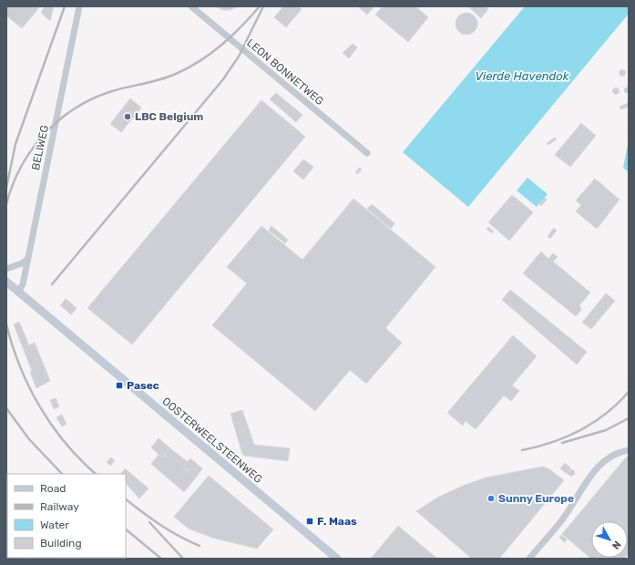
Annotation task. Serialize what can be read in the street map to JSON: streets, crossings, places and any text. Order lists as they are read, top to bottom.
{
  "streets": {
    "main road": ["OOSTERWEELSTEENWEG"],
    "street": ["LEON BONNETWEG", "BELIWEG"]
  },
  "crossings": [
    ["BELIWEG", "OOSTERWEELSTEENWEG"]
  ],
  "water": ["Vierde Havendok"],
  "places": {
    "other": ["LBC Belgium", "Sunny Europe"],
    "transit": ["Pasec", "F. Maas"]
  },
  "legend": [
    "Road",
    "Railway",
    "Water",
    "Building"
  ],
  "north": "bottom right"
}
